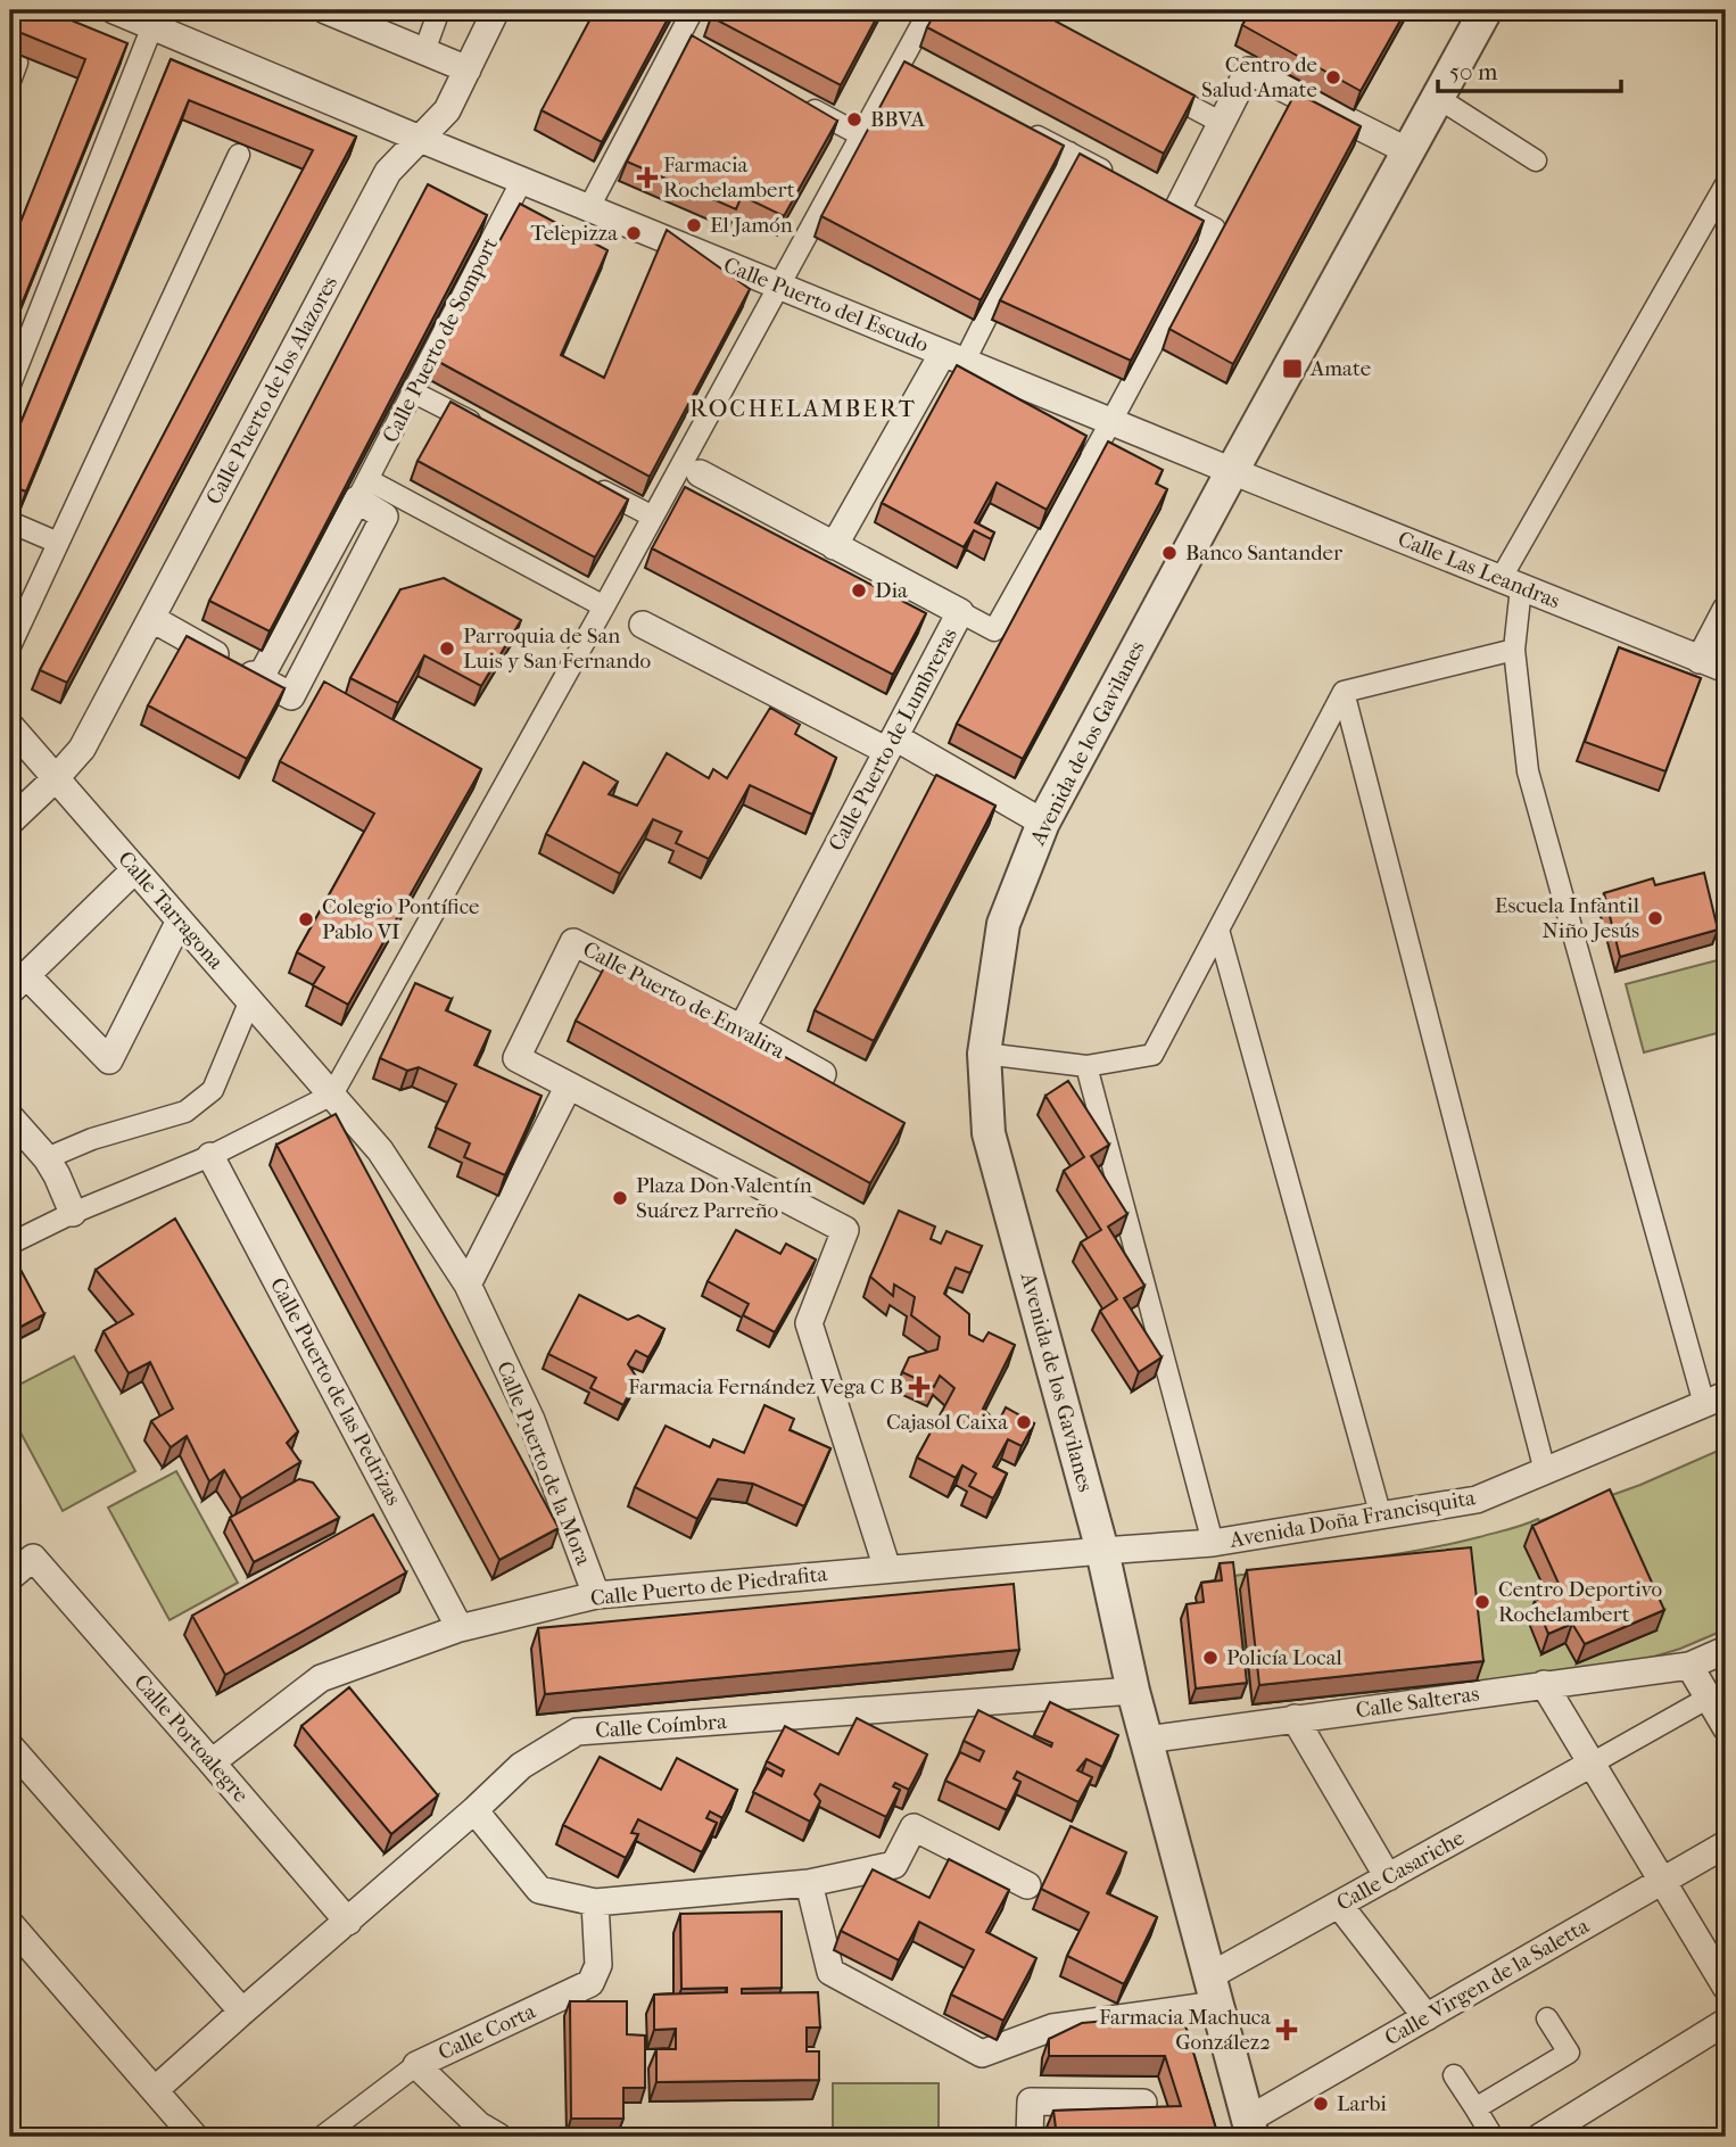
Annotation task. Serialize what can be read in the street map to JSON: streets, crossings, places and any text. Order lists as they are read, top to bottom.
{
  "streets": {
    "street": [
      "Calle Puerto del Escudo",
      "Calle Puerto de Somport",
      "Calle Puerto de los Alazores",
      "Calle Las Leandras",
      "Calle Puerto de Lumbreras",
      "Avenida de los Gavilanes",
      "Calle Tarragona",
      "Calle Puerto de Envalira",
      "Calle Puerto de las Pedrizas",
      "Calle Puerto de la Mora",
      "Avenida Doña Francisquita",
      "Calle Puerto de Piedrafita",
      "Calle Salteras",
      "Calle Coímbra",
      "Calle Portoalegre",
      "Calle Casariche",
      "Calle Virgen de la Saletta",
      "Calle Corta"
    ]
  },
  "crossings": [
    ["Calle Puerto del Escudo", "Calle Puerto de Somport"],
    ["Calle Puerto del Escudo", "Calle Puerto de los Alazores"],
    ["Calle Puerto del Escudo", "Calle Las Leandras"],
    ["Calle Puerto del Escudo", "Calle Puerto de Lumbreras"],
    ["Calle Puerto del Escudo", "Avenida de los Gavilanes"],
    ["Calle Puerto de los Alazores", "Calle Tarragona"],
    ["Calle Las Leandras", "Avenida de los Gavilanes"],
    ["Calle Puerto de Lumbreras", "Calle Puerto de Envalira"],
    ["Avenida de los Gavilanes", "Avenida Doña Francisquita"],
    ["Avenida de los Gavilanes", "Calle Puerto de Piedrafita"],
    ["Avenida de los Gavilanes", "Calle Salteras"],
    ["Avenida de los Gavilanes", "Calle Coímbra"],
    ["Avenida de los Gavilanes", "Calle Casariche"],
    ["Avenida de los Gavilanes", "Calle Virgen de la Saletta"],
    ["Calle Tarragona", "Calle Puerto de la Mora"],
    ["Calle Puerto de las Pedrizas", "Calle Puerto de Piedrafita"],
    ["Calle Puerto de la Mora", "Calle Puerto de Piedrafita"],
    ["Avenida Doña Francisquita", "Calle Puerto de Piedrafita"],
    ["Calle Puerto de Piedrafita", "Calle Portoalegre"],
    ["Calle Coímbra", "Calle Portoalegre"]
  ],
  "districts": ["ROCHELAMBERT"],
  "places": {
    "other": [
      "Centro de Salud Amate",
      "BBVA",
      "El Jamón",
      "Telepizza",
      "Banco Santander",
      "Dia",
      "Parroquia de San Luis y San Fernando",
      "Escuela Infantil Niño Jesús",
      "Colegio Pontífice Pablo VI",
      "Plaza Don Valentín Suárez Parreño",
      "Cajasol Caixa",
      "Centro Deportivo Rochelambert",
      "Policía Local",
      "Larbi"
    ],
    "health": ["Farmacia Rochelambert", "Farmacia Fernández Vega C B", "Farmacia Machuca González2"],
    "transit": ["Amate"]
  },
  "scale_bar": "50 m"
}
